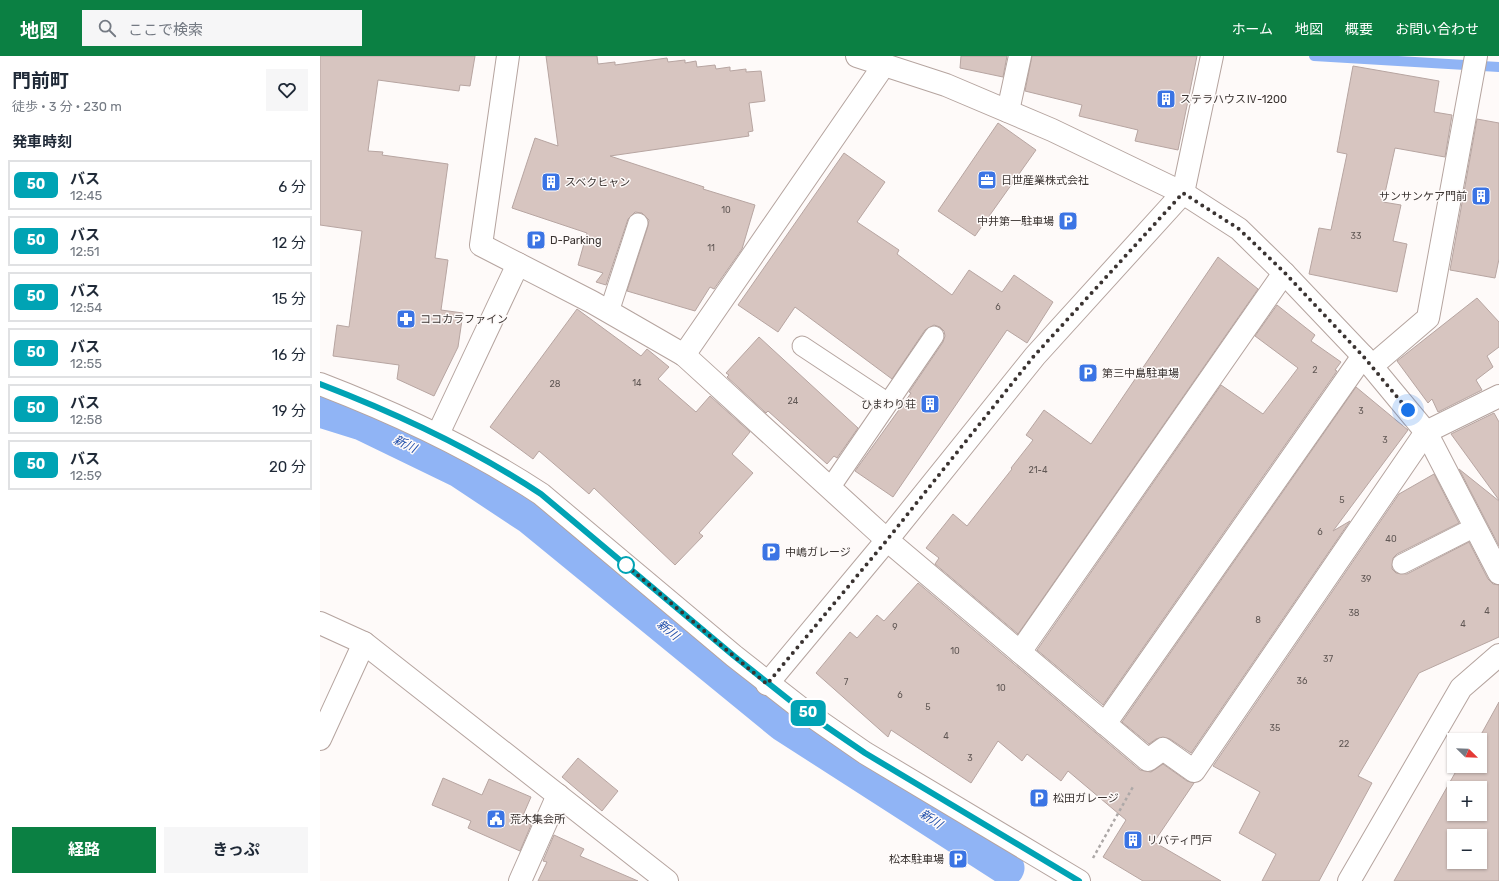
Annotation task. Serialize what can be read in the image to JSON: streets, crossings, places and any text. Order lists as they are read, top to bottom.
{
  "water": ["新川"],
  "places": {
    "building": [
      "ステラハウスⅣ-1200",
      "スベクヒャン",
      "サンサンケア門前",
      "ひまわり荘",
      "リバティ門戸"
    ],
    "office": ["日世産業株式会社"],
    "parking": [
      "中井第一駐車場",
      "D-Parking",
      "第三中島駐車場",
      "中嶋ガレージ",
      "松田ガレージ",
      "松本駐車場"
    ],
    "pharmacy": ["ココカラファイン"],
    "public building": ["荒木集会所"]
  },
  "lines": ["bus line 50"],
  "house_numbers": [
    "10",
    "33",
    "11",
    "6",
    "2",
    "14",
    "28",
    "24",
    "3",
    "3",
    "21-4",
    "5",
    "6",
    "40",
    "39",
    "4",
    "38",
    "8",
    "4",
    "9",
    "10",
    "37",
    "36",
    "7",
    "10",
    "6",
    "5",
    "35",
    "4",
    "22",
    "3"
  ],
  "north": "bottom right",
  "page": {
    "header": "地図",
    "search": "ここで検索",
    "nav": [
      "ホーム",
      "地図",
      "概要",
      "お問い合わせ"
    ],
    "heading": [
      ["門前町", "徒歩 · 3 分 · 230 m"],
      "発車時刻"
    ],
    "on_map": "50",
    "list": [
      {
        "mark": "50",
        "name": "バス",
        "note": "12:45",
        "value": "6 分"
      },
      {
        "mark": "50",
        "name": "バス",
        "note": "12:51",
        "value": "12 分"
      },
      {
        "mark": "50",
        "name": "バス",
        "note": "12:54",
        "value": "15 分"
      },
      {
        "mark": "50",
        "name": "バス",
        "note": "12:55",
        "value": "16 分"
      },
      {
        "mark": "50",
        "name": "バス",
        "note": "12:58",
        "value": "19 分"
      },
      {
        "mark": "50",
        "name": "バス",
        "note": "12:59",
        "value": "20 分"
      }
    ],
    "map_buttons": ["+", "−"],
    "buttons": ["経路", "きっぷ"]
  }
}
